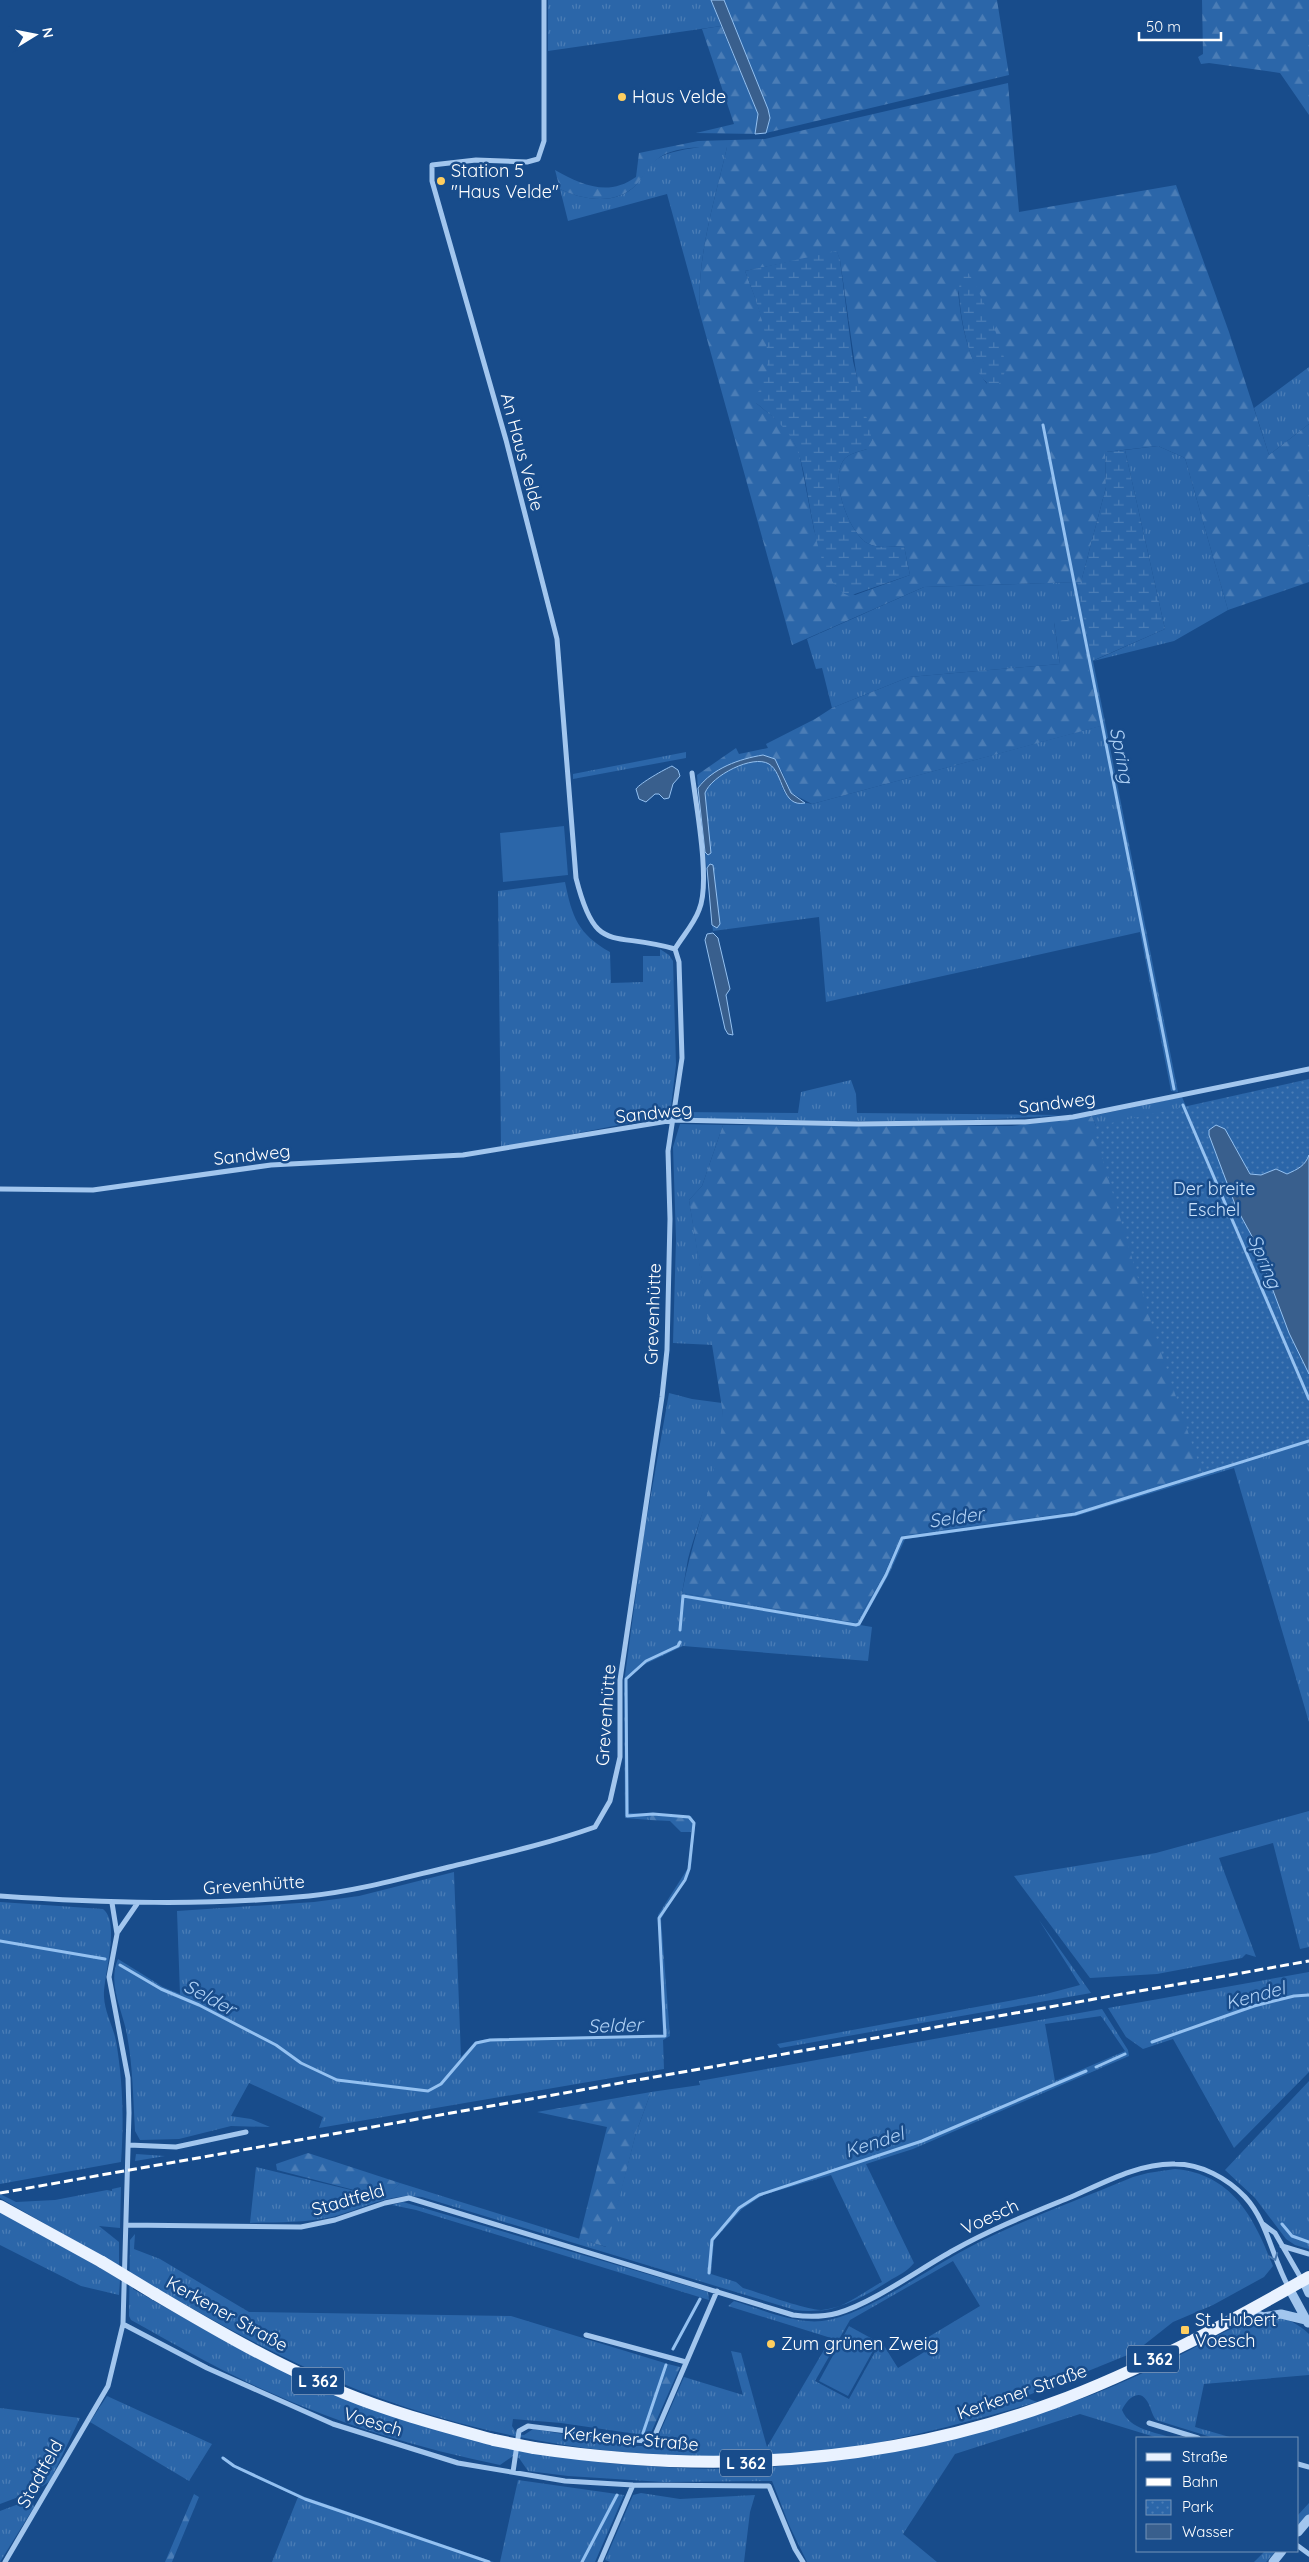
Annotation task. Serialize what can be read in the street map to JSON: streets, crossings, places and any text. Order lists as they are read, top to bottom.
{
  "streets": {
    "main road": ["Kerkener Straße", "L 362"],
    "street": [
      "An Haus Velde",
      "Sandweg",
      "Grevenhütte",
      "Stadtfeld",
      "Voesch"
    ]
  },
  "crossings": [
    ["Sandweg", "Grevenhütte"],
    ["Grevenhütte", "Stadtfeld"],
    ["Stadtfeld", "Voesch"],
    ["Voesch", "Kerkener Straße"]
  ],
  "water": ["Spring", "Selder", "Kendel"],
  "parks": ["Der breite Eschel"],
  "places": {
    "other": ["Haus Velde", "Station 5 \"Haus Velde\"", "Zum grünen Zweig"],
    "transit": ["St. Hubert Voesch"]
  },
  "legend": [
    "Straße",
    "Bahn",
    "Park",
    "Wasser"
  ],
  "scale_bar": "50 m",
  "north": "right"
}
